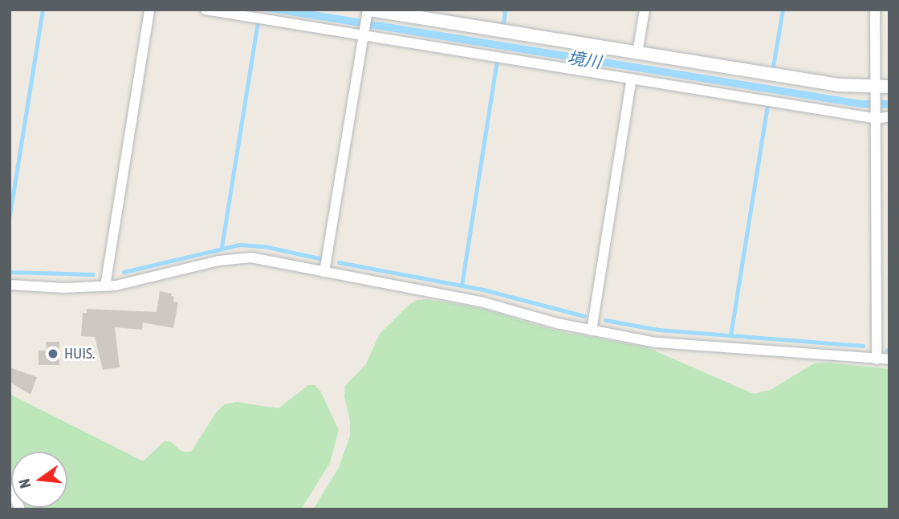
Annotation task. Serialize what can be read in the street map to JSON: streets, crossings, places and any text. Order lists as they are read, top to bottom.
{
  "water": ["境川"],
  "places": ["HUIS."],
  "north": "left"
}
